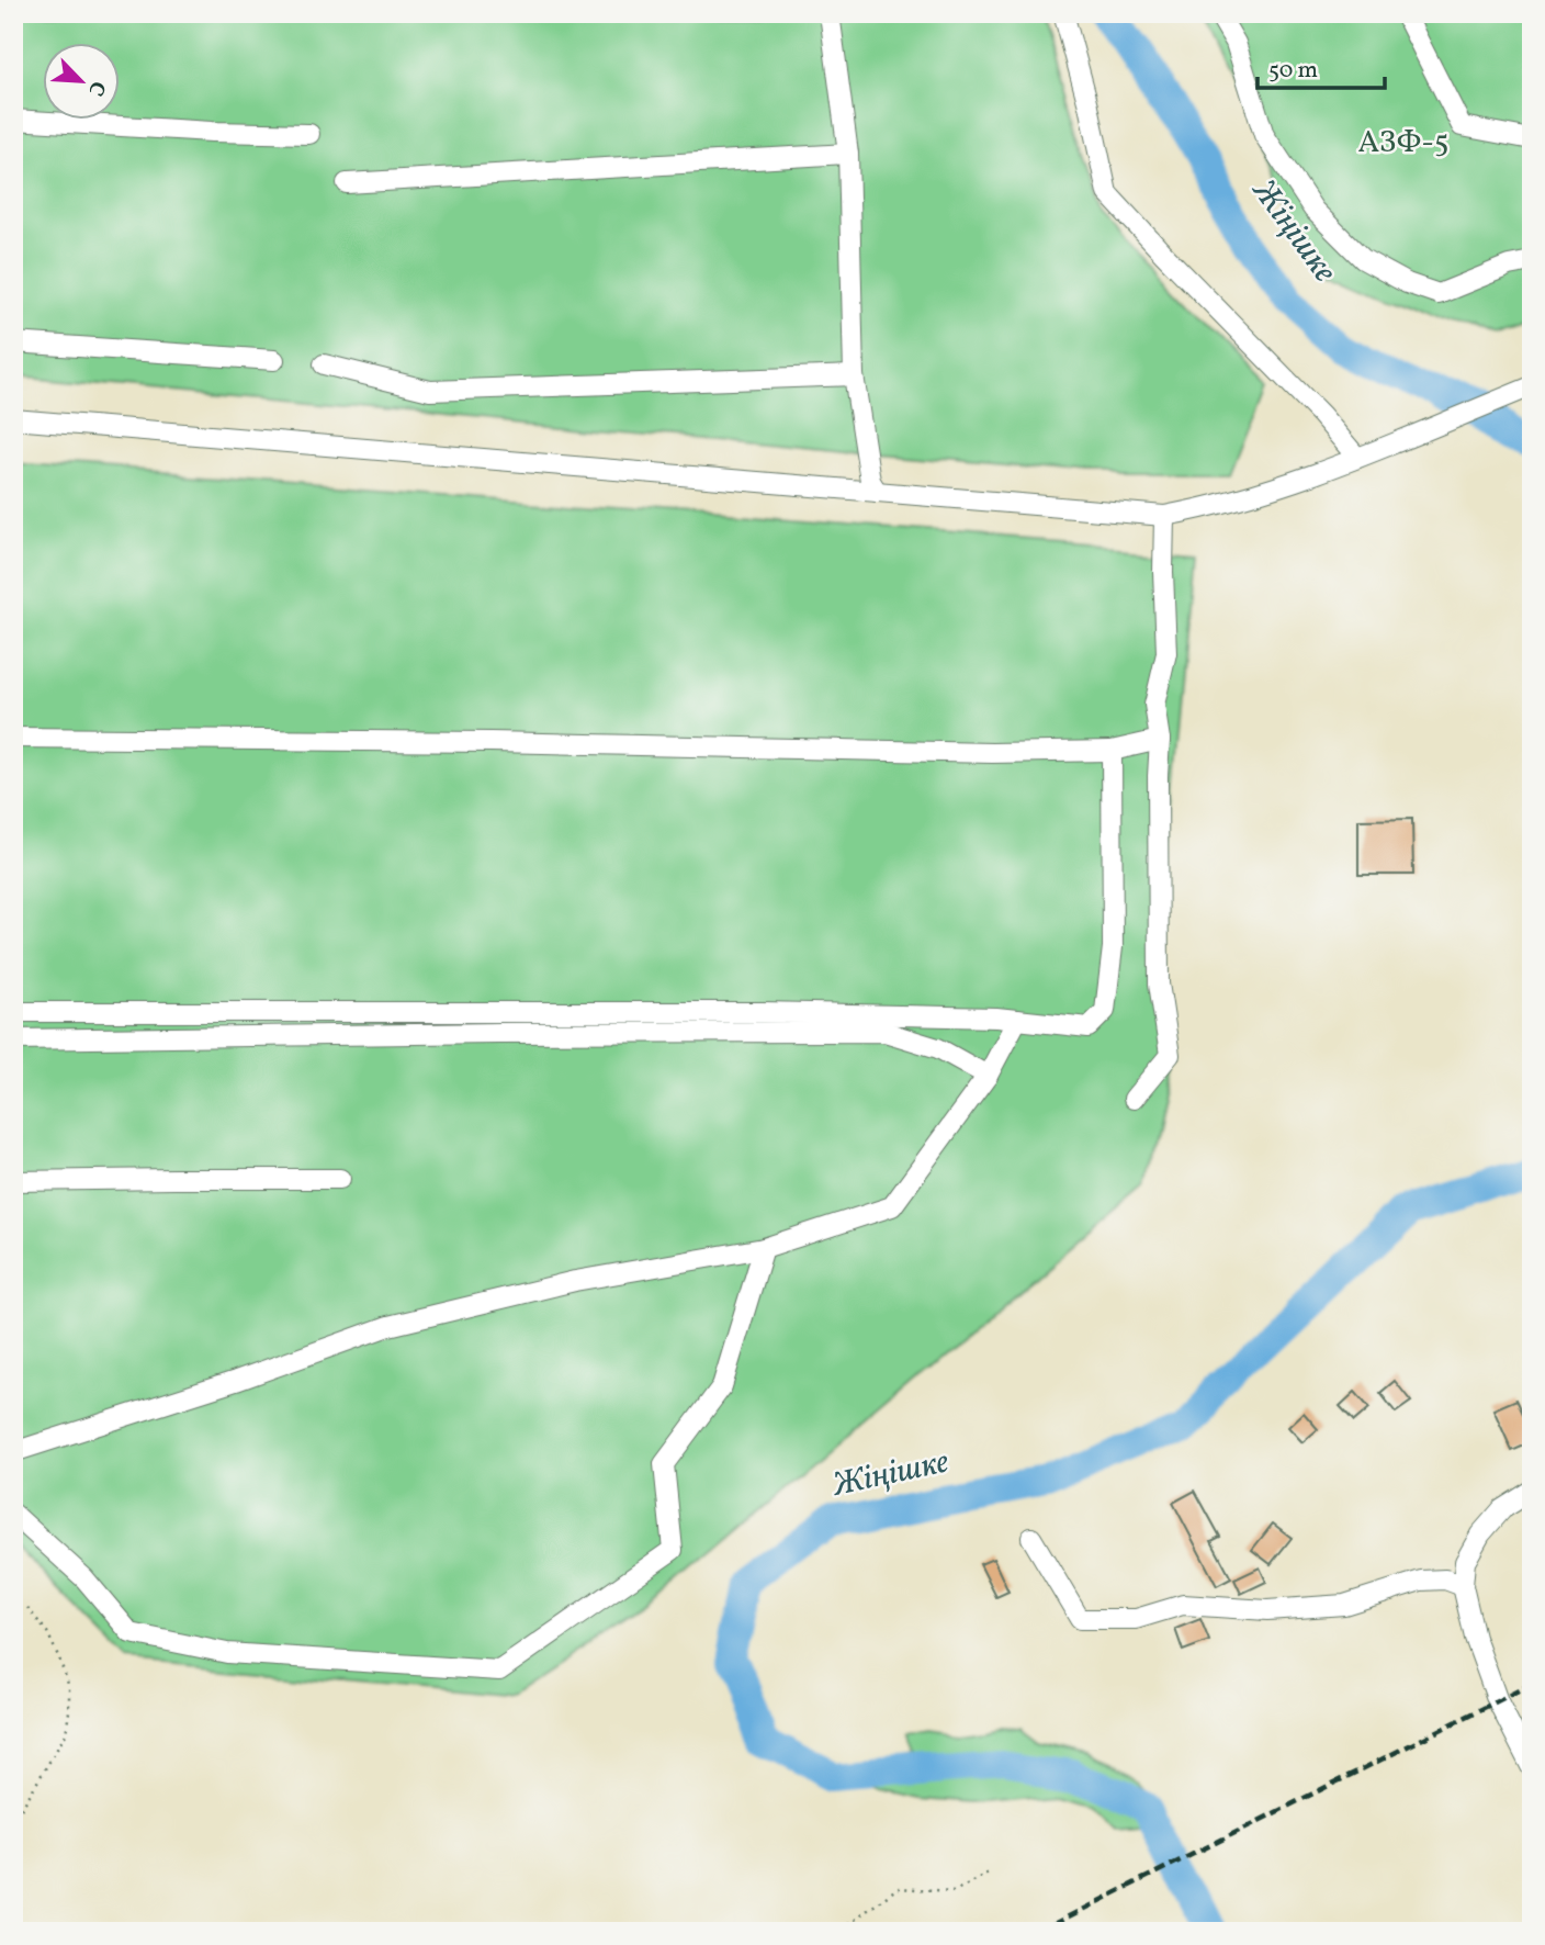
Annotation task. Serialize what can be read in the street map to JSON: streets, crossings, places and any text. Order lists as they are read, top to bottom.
{
  "water": ["Жіңішке"],
  "parks": ["АЗФ-5"],
  "scale_bar": "50 m",
  "north": "bottom right"
}
